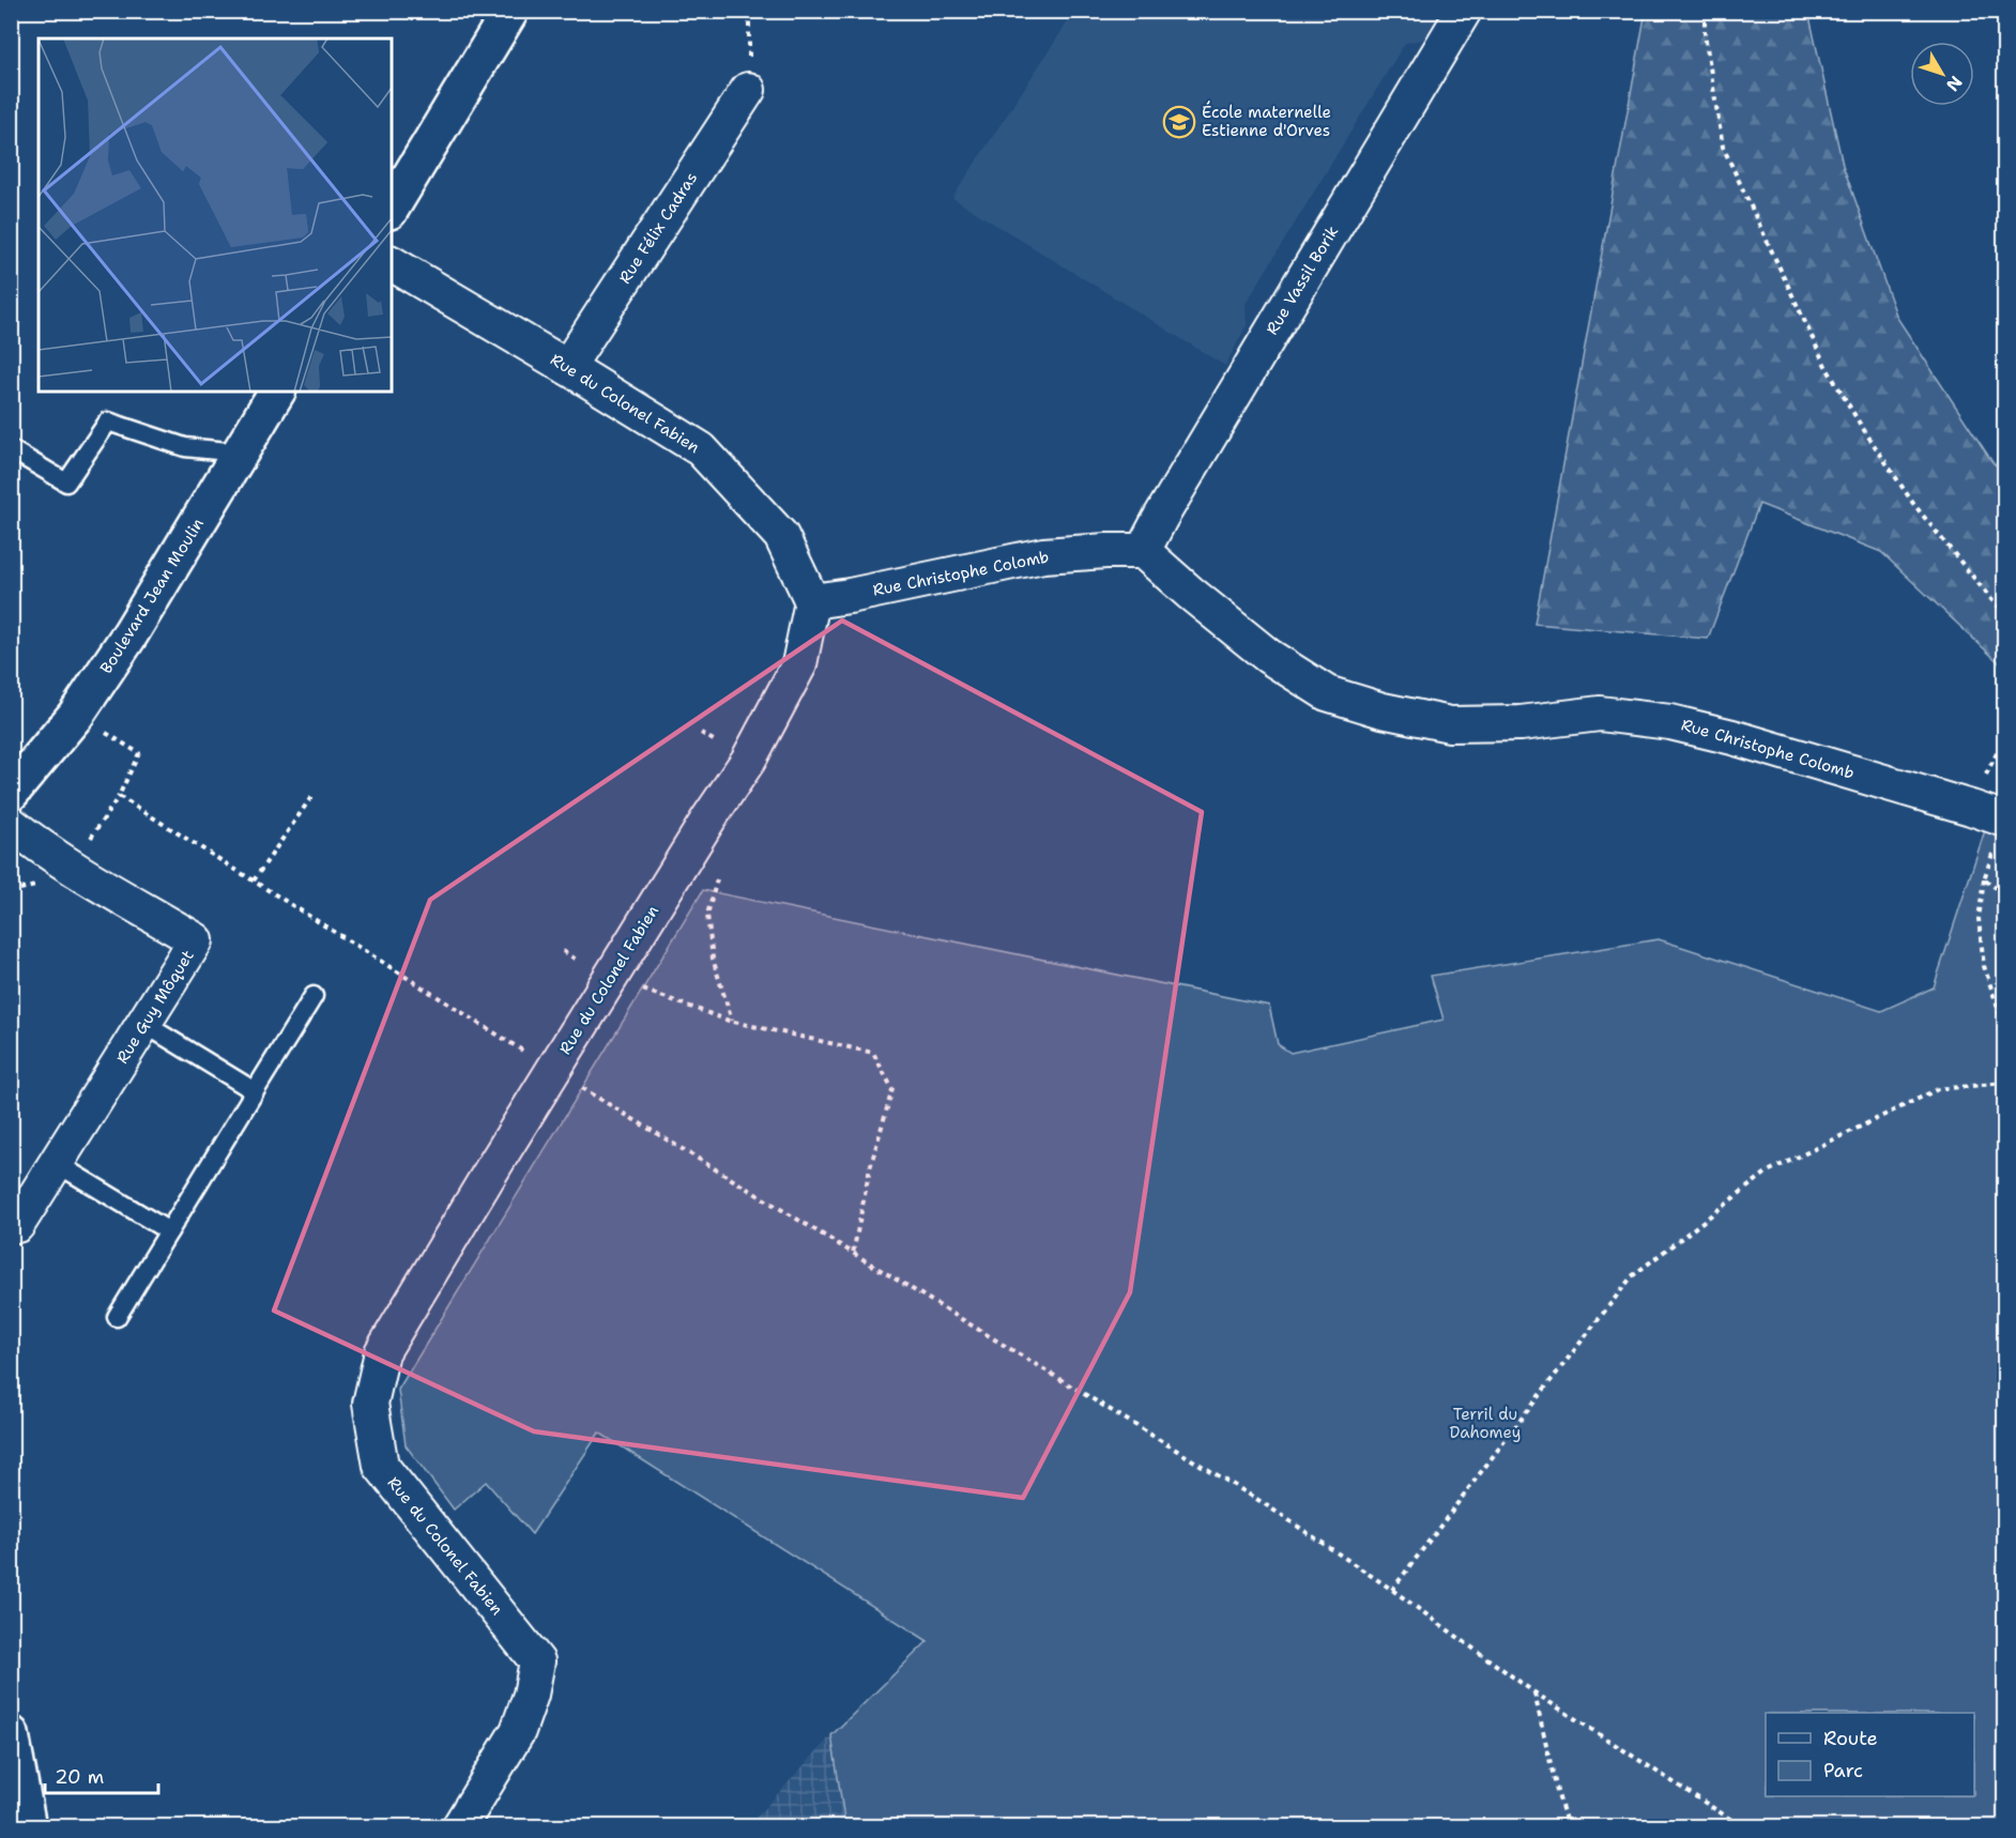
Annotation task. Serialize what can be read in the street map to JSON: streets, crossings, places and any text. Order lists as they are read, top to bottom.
{
  "streets": {
    "street": [
      "Rue Félix Cadras",
      "Rue Vassil Borik",
      "Rue du Colonel Fabien",
      "Rue Christophe Colomb",
      "Boulevard Jean Moulin",
      "Rue Guy Môquet"
    ]
  },
  "crossings": [
    ["Rue Félix Cadras", "Rue du Colonel Fabien"],
    ["Rue Vassil Borik", "Rue Christophe Colomb"],
    ["Rue du Colonel Fabien", "Rue Christophe Colomb"]
  ],
  "parks": ["Terril du Dahomey"],
  "places": {
    "school or university": ["École maternelle Estienne d'Orves"]
  },
  "legend": ["Route", "Parc"],
  "scale_bar": "20 m",
  "north": "bottom right"
}
